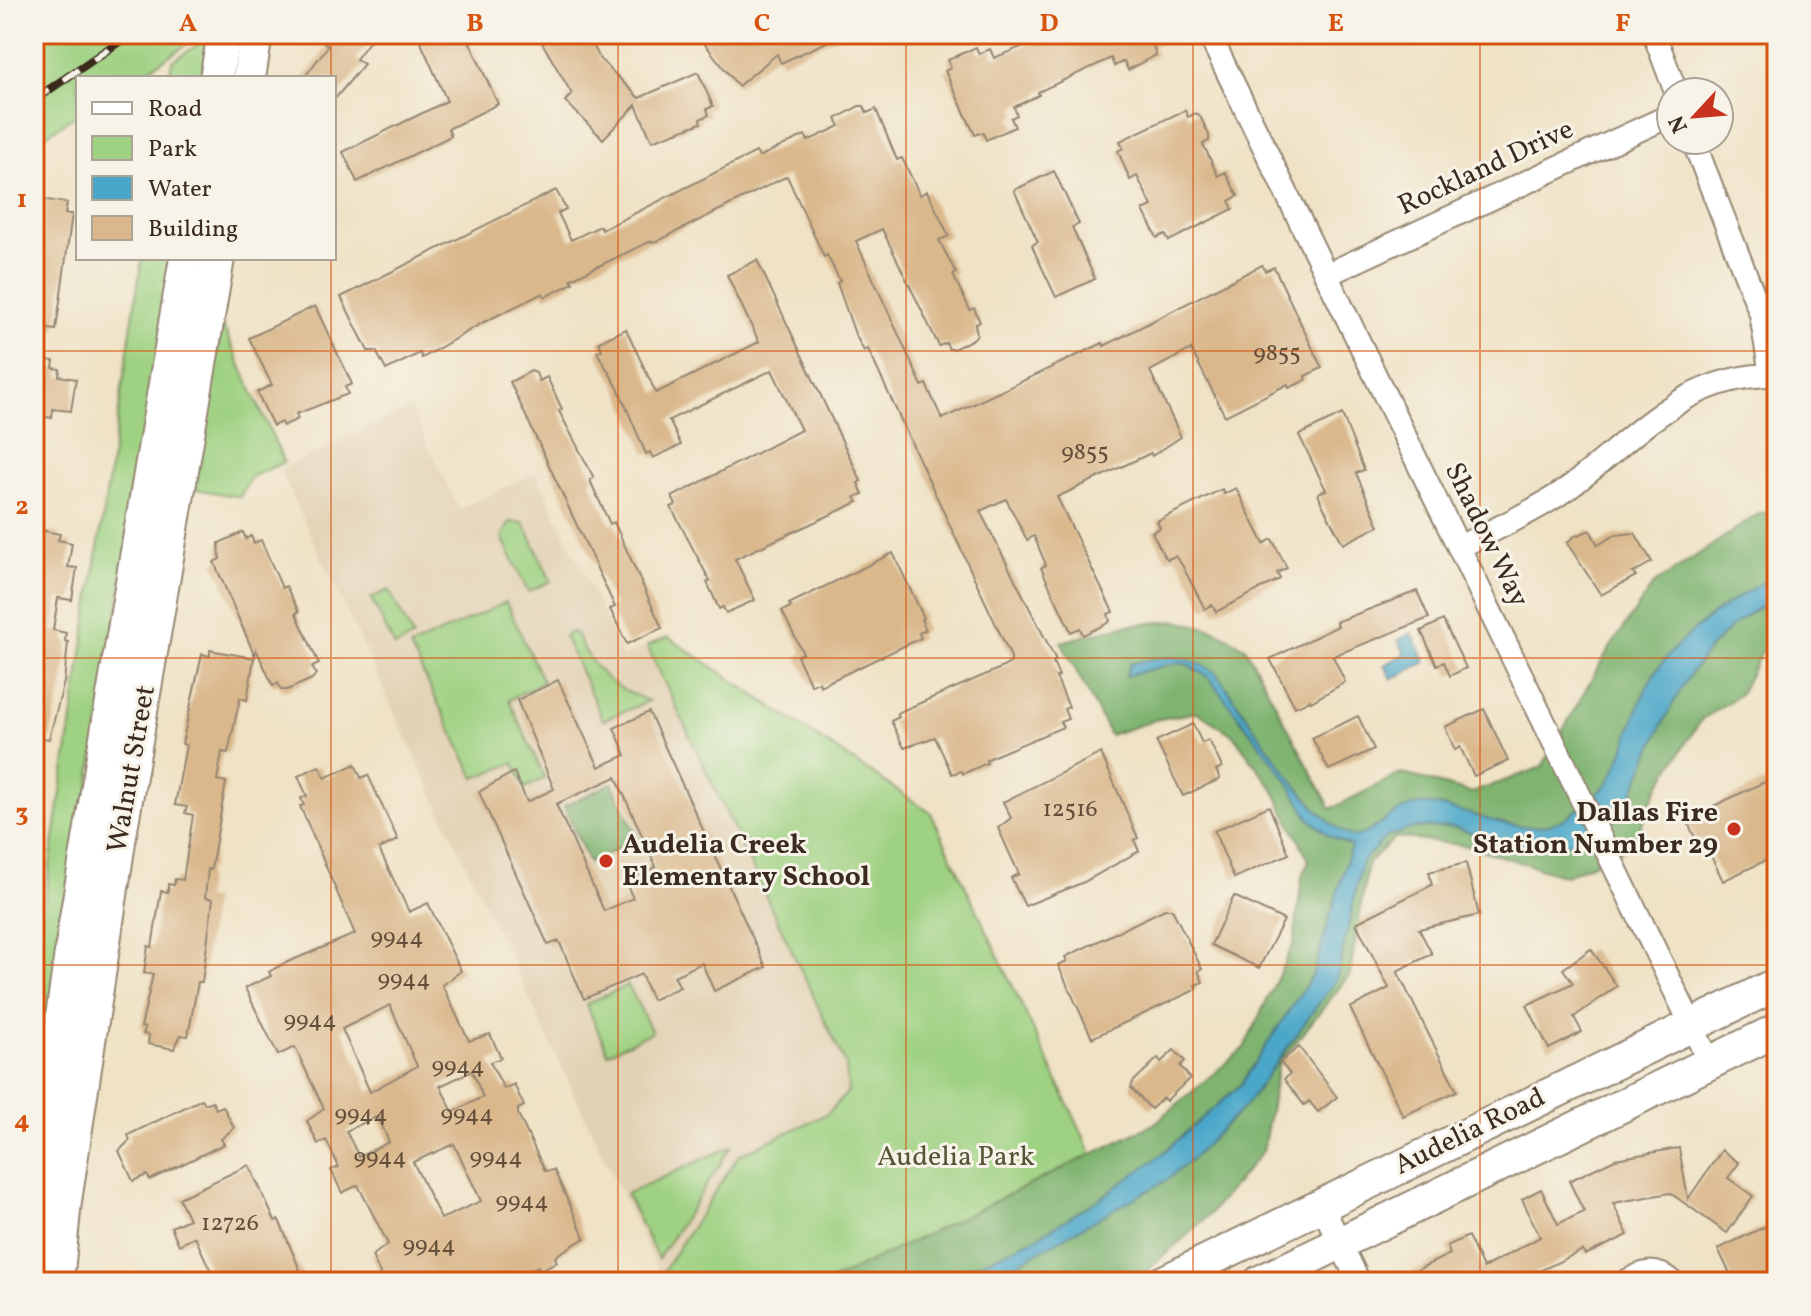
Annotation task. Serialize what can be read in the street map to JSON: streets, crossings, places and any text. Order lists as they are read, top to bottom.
{
  "streets": {
    "main road": ["Walnut Street", "Audelia Road"],
    "street": ["Rockland Drive", "Shadow Way"]
  },
  "crossings": [
    ["Rockland Drive", "Shadow Way"],
    ["Shadow Way", "Audelia Road"]
  ],
  "parks": ["Audelia Park"],
  "places": ["Dallas Fire Station Number 29", "Audelia Creek Elementary School"],
  "house_numbers": [
    "9855",
    "9855",
    "12516",
    "9944",
    "9944",
    "9944",
    "9944",
    "9944",
    "9944",
    "9944",
    "9944",
    "9944",
    "12726",
    "9944"
  ],
  "legend": [
    "Road",
    "Park",
    "Water",
    "Building"
  ],
  "north": "bottom left",
  "grid": {
    "columns": [
      "A",
      "B",
      "C",
      "D",
      "E",
      "F"
    ],
    "rows": [
      "1",
      "2",
      "3",
      "4"
    ]
  }
}
